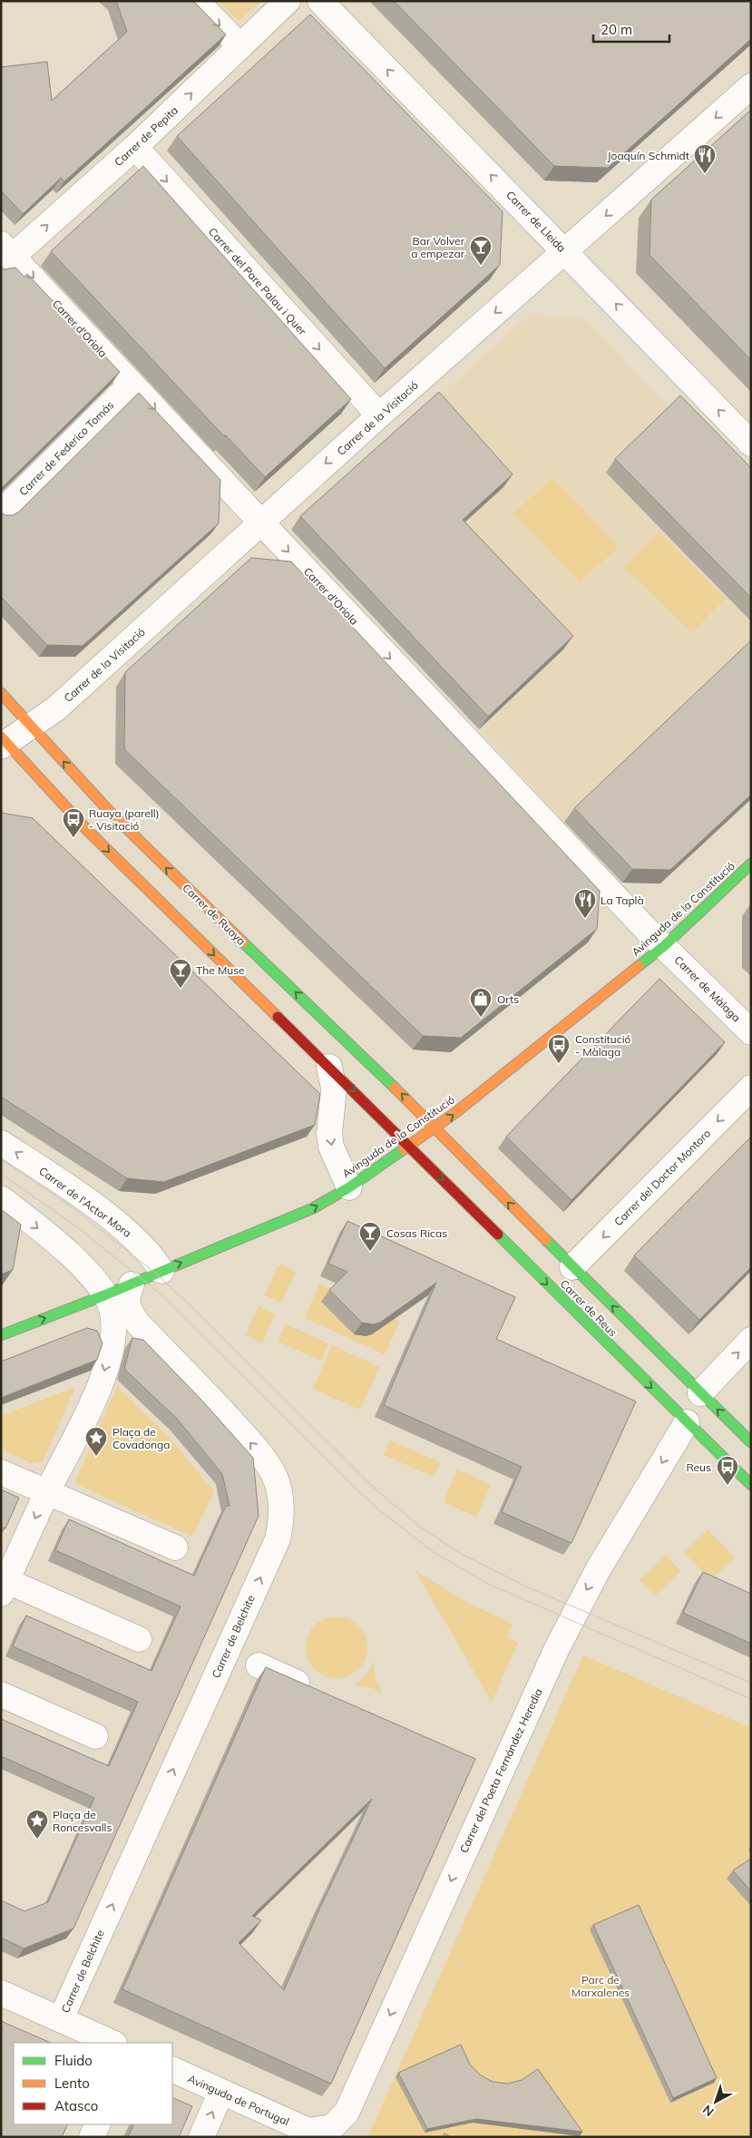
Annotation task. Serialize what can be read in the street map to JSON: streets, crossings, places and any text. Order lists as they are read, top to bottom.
{
  "streets": {
    "street": [
      "Carrer de Pepita",
      "Carrer de Lleida",
      "Carrer del Pare Palau i Quer",
      "Carrer d'Oriola",
      "Carrer de la Visitació",
      "Carrer de Federico Tomás",
      "Avinguda de la Constitució",
      "Carrer de Ruaya",
      "Carrer de Màlaga",
      "Carrer del Doctor Montoro",
      "Carrer de l'Actor Mora",
      "Carrer de Reus",
      "Carrer de Belchite",
      "Carrer del Poeta Fernández Heredia",
      "Avinguda de Portugal"
    ]
  },
  "crossings": [
    ["Carrer de Pepita", "Carrer del Pare Palau i Quer"],
    ["Carrer de Pepita", "Carrer d'Oriola"],
    ["Carrer de Lleida", "Carrer de la Visitació"],
    ["Carrer del Pare Palau i Quer", "Carrer de la Visitació"],
    ["Carrer d'Oriola", "Carrer de la Visitació"],
    ["Carrer d'Oriola", "Carrer de Federico Tomás"],
    ["Carrer d'Oriola", "Avinguda de la Constitució"],
    ["Carrer d'Oriola", "Carrer de Màlaga"],
    ["Carrer de la Visitació", "Carrer de Ruaya"],
    ["Avinguda de la Constitució", "Carrer de Ruaya"],
    ["Avinguda de la Constitució", "Carrer de Màlaga"],
    ["Avinguda de la Constitució", "Carrer de l'Actor Mora"],
    ["Avinguda de la Constitució", "Carrer de Reus"],
    ["Avinguda de la Constitució", "Carrer de Belchite"],
    ["Carrer de Ruaya", "Carrer de Reus"],
    ["Carrer del Doctor Montoro", "Carrer de Reus"],
    ["Carrer de Reus", "Carrer del Poeta Fernández Heredia"],
    ["Carrer del Poeta Fernández Heredia", "Avinguda de Portugal"]
  ],
  "one_way": [
    "Carrer de Pepita",
    "Carrer de Lleida",
    "Carrer del Pare Palau i Quer",
    "Carrer d'Oriola",
    "Carrer de la Visitació",
    "Avinguda de la Constitució",
    "Carrer del Doctor Montoro",
    "Carrer de Belchite",
    "Carrer del Poeta Fernández Heredia"
  ],
  "parks": ["Parc de Marxalenes"],
  "places": {
    "restaurant": ["Joaquín Schmidt", "La Taplà"],
    "bar": ["Bar Volver a empezar", "The Muse", "Cosas Ricas"],
    "bus stop": ["Ruaya (parell) - Visitació", "Constitució - Màlaga", "Reus"],
    "shop": ["Orts"],
    "place": ["Plaça de Covadonga", "Plaça de Roncesvalls"]
  },
  "legend": ["Fluido", "Lento", "Atasco"],
  "scale_bar": "20 m",
  "north": "bottom left"
}
